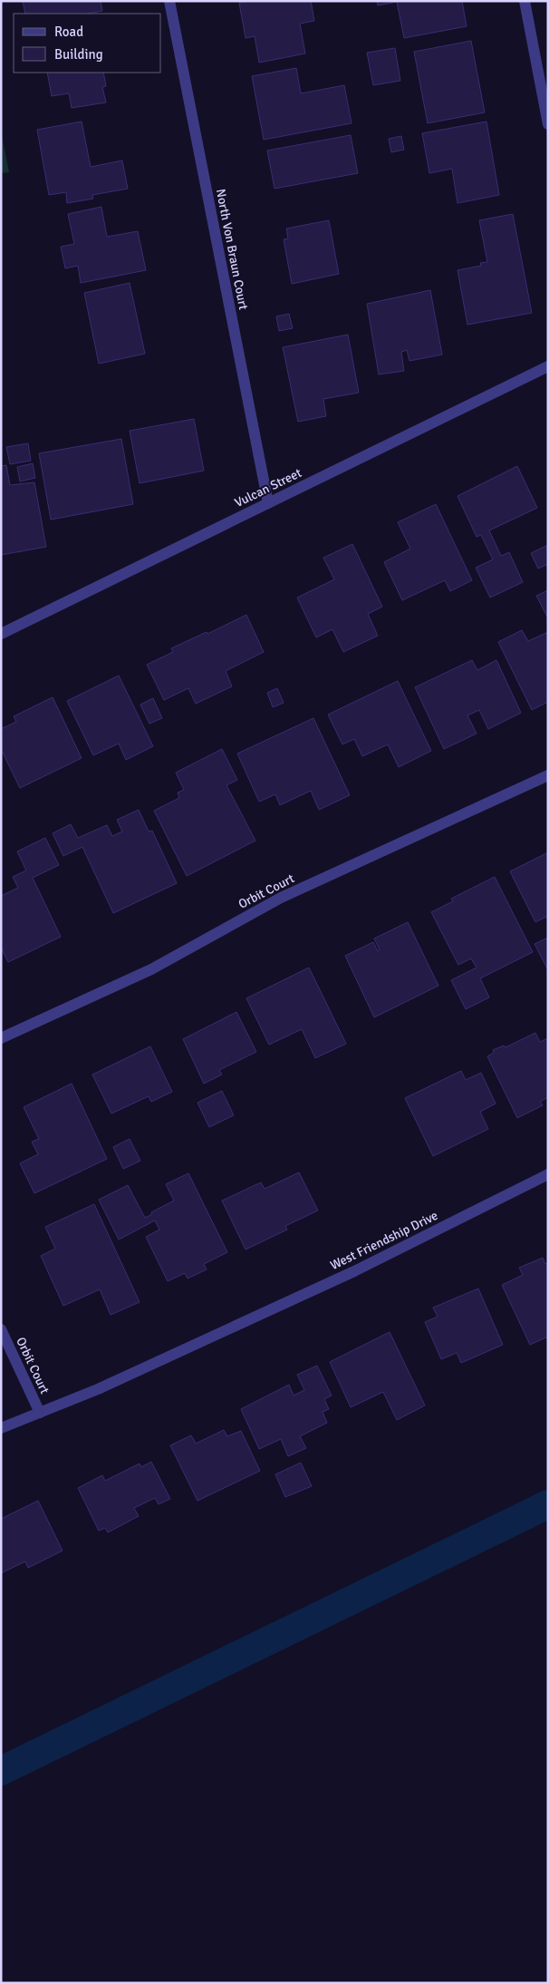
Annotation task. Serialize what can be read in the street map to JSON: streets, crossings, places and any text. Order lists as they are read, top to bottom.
{
  "streets": {
    "street": [
      "North Von Braun Court",
      "Vulcan Street",
      "Orbit Court",
      "West Friendship Drive"
    ]
  },
  "crossings": [
    ["North Von Braun Court", "Vulcan Street"],
    ["Orbit Court", "West Friendship Drive"]
  ],
  "legend": ["Road", "Building"]
}
